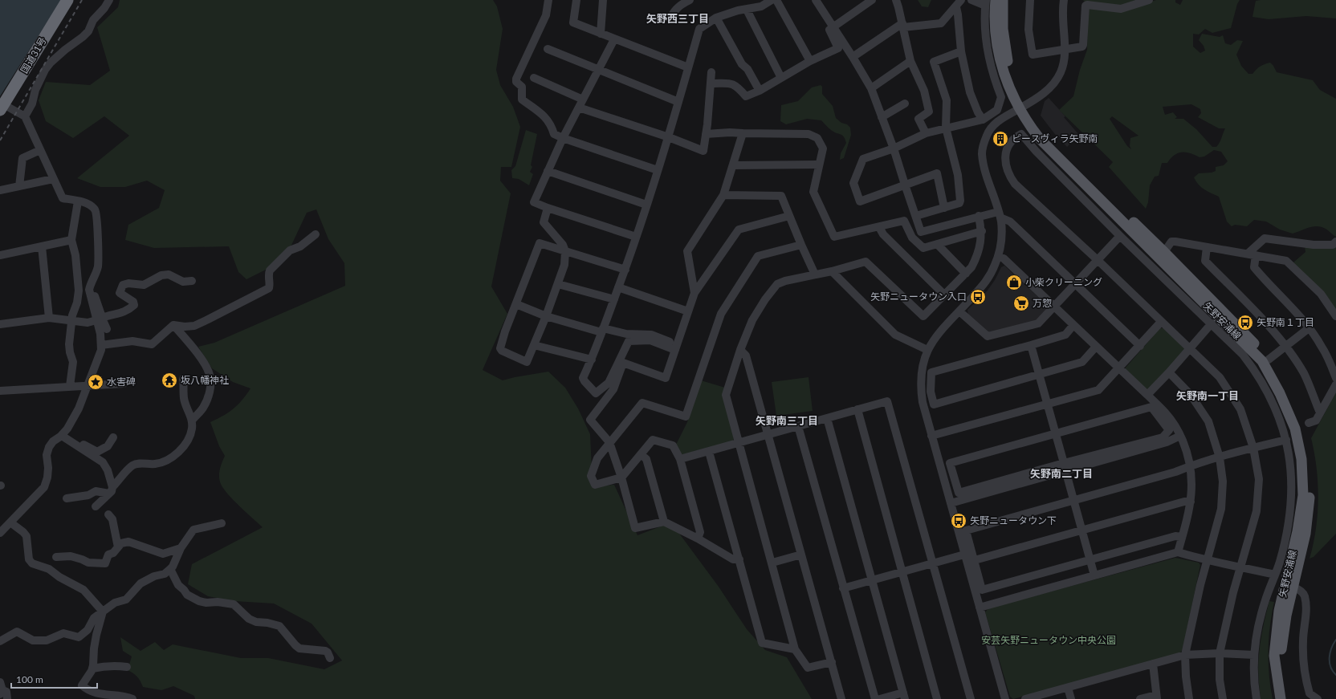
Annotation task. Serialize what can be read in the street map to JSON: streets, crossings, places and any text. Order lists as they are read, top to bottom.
{
  "streets": {
    "highway": ["国道31号"],
    "main road": ["矢野安浦線"]
  },
  "districts": [
    "矢野西三丁目",
    "矢野南一丁目",
    "矢野南三丁目",
    "矢野南二丁目"
  ],
  "parks": ["安芸矢野ニュータウン中央公園"],
  "places": {
    "building": ["ピースヴィラ矢野南"],
    "shop": ["小柴クリーニング"],
    "bus stop": ["矢野ニュータウン入口", "矢野南１丁目", "矢野ニュータウン下"],
    "supermarket": ["万惣"],
    "temple": ["坂八幡神社"],
    "place": ["水害碑"]
  },
  "scale_bar": "100 m"
}
